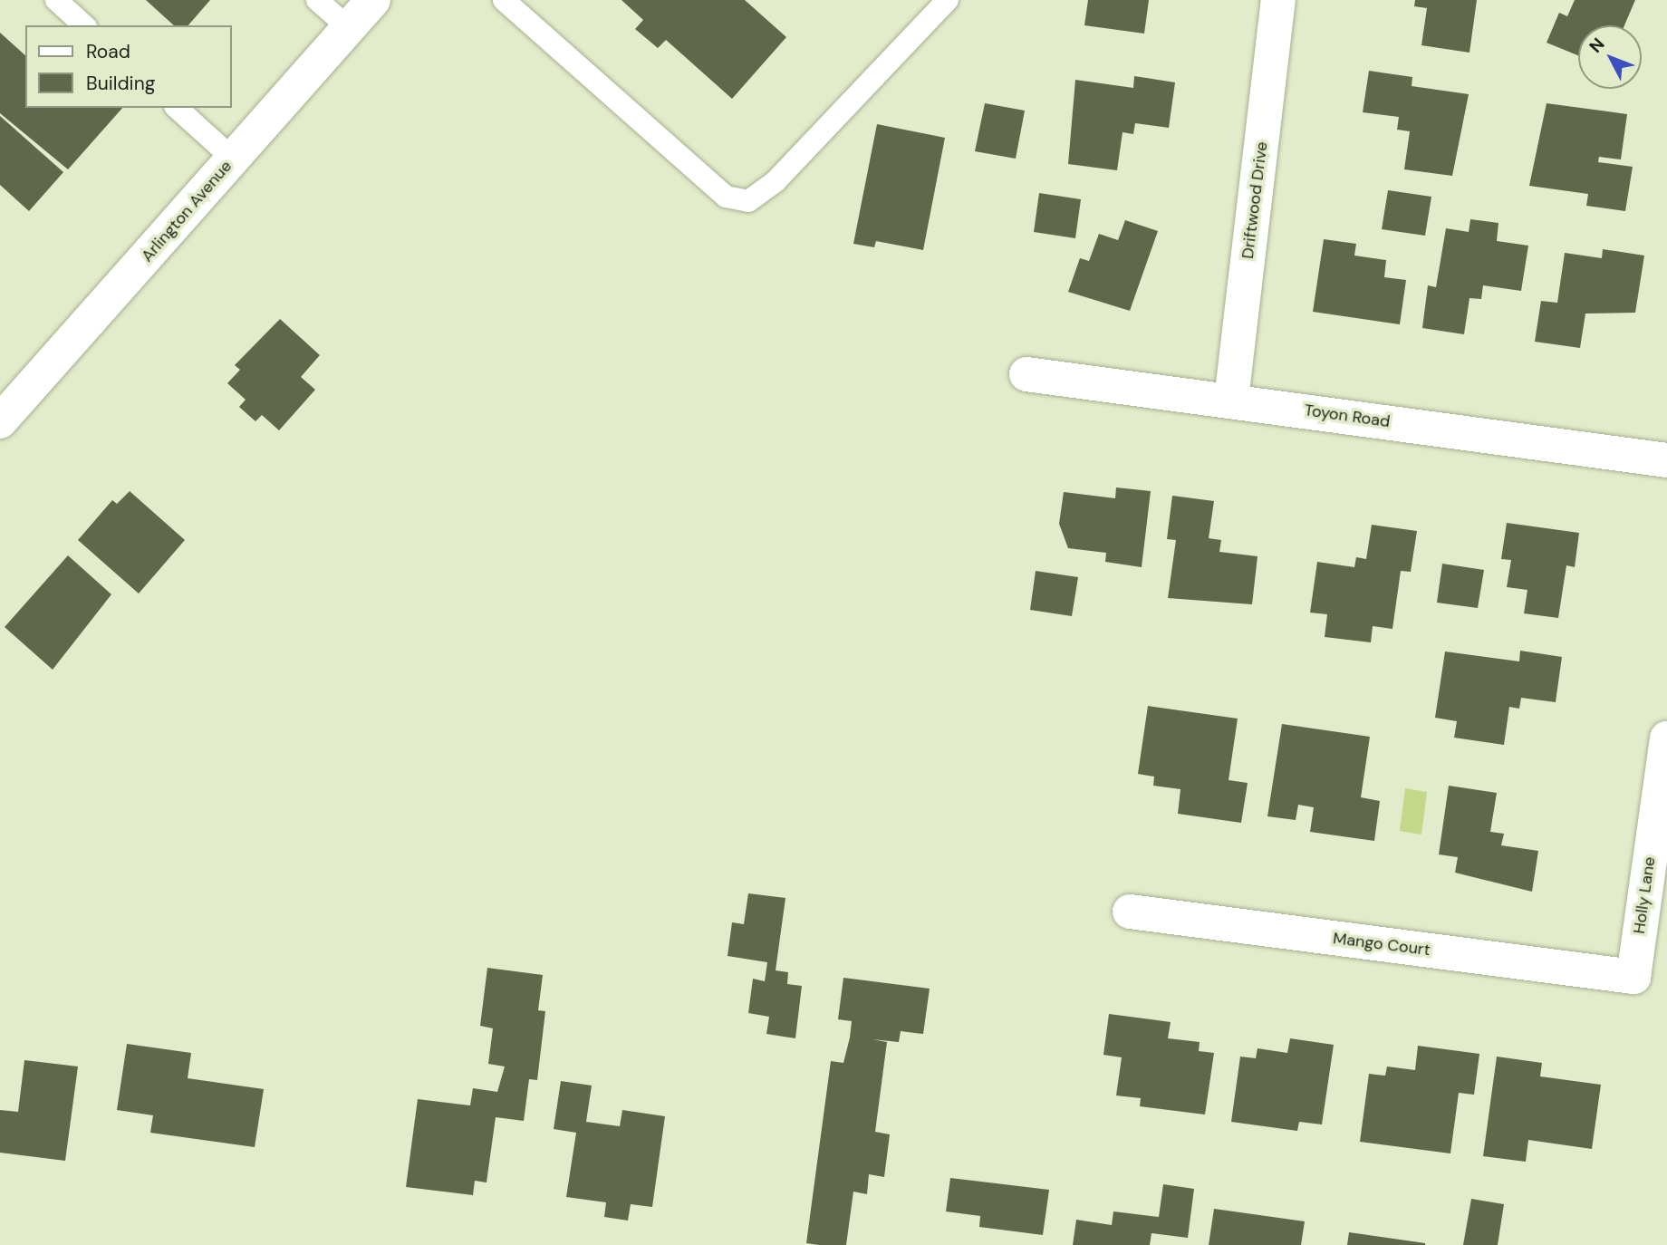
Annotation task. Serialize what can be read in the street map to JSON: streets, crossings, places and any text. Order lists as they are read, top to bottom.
{
  "streets": {
    "street": [
      "Driftwood Drive",
      "Arlington Avenue",
      "Toyon Road",
      "Holly Lane",
      "Mango Court"
    ]
  },
  "crossings": [
    ["Driftwood Drive", "Toyon Road"],
    ["Holly Lane", "Mango Court"]
  ],
  "legend": ["Road", "Building"],
  "north": "top left"
}
